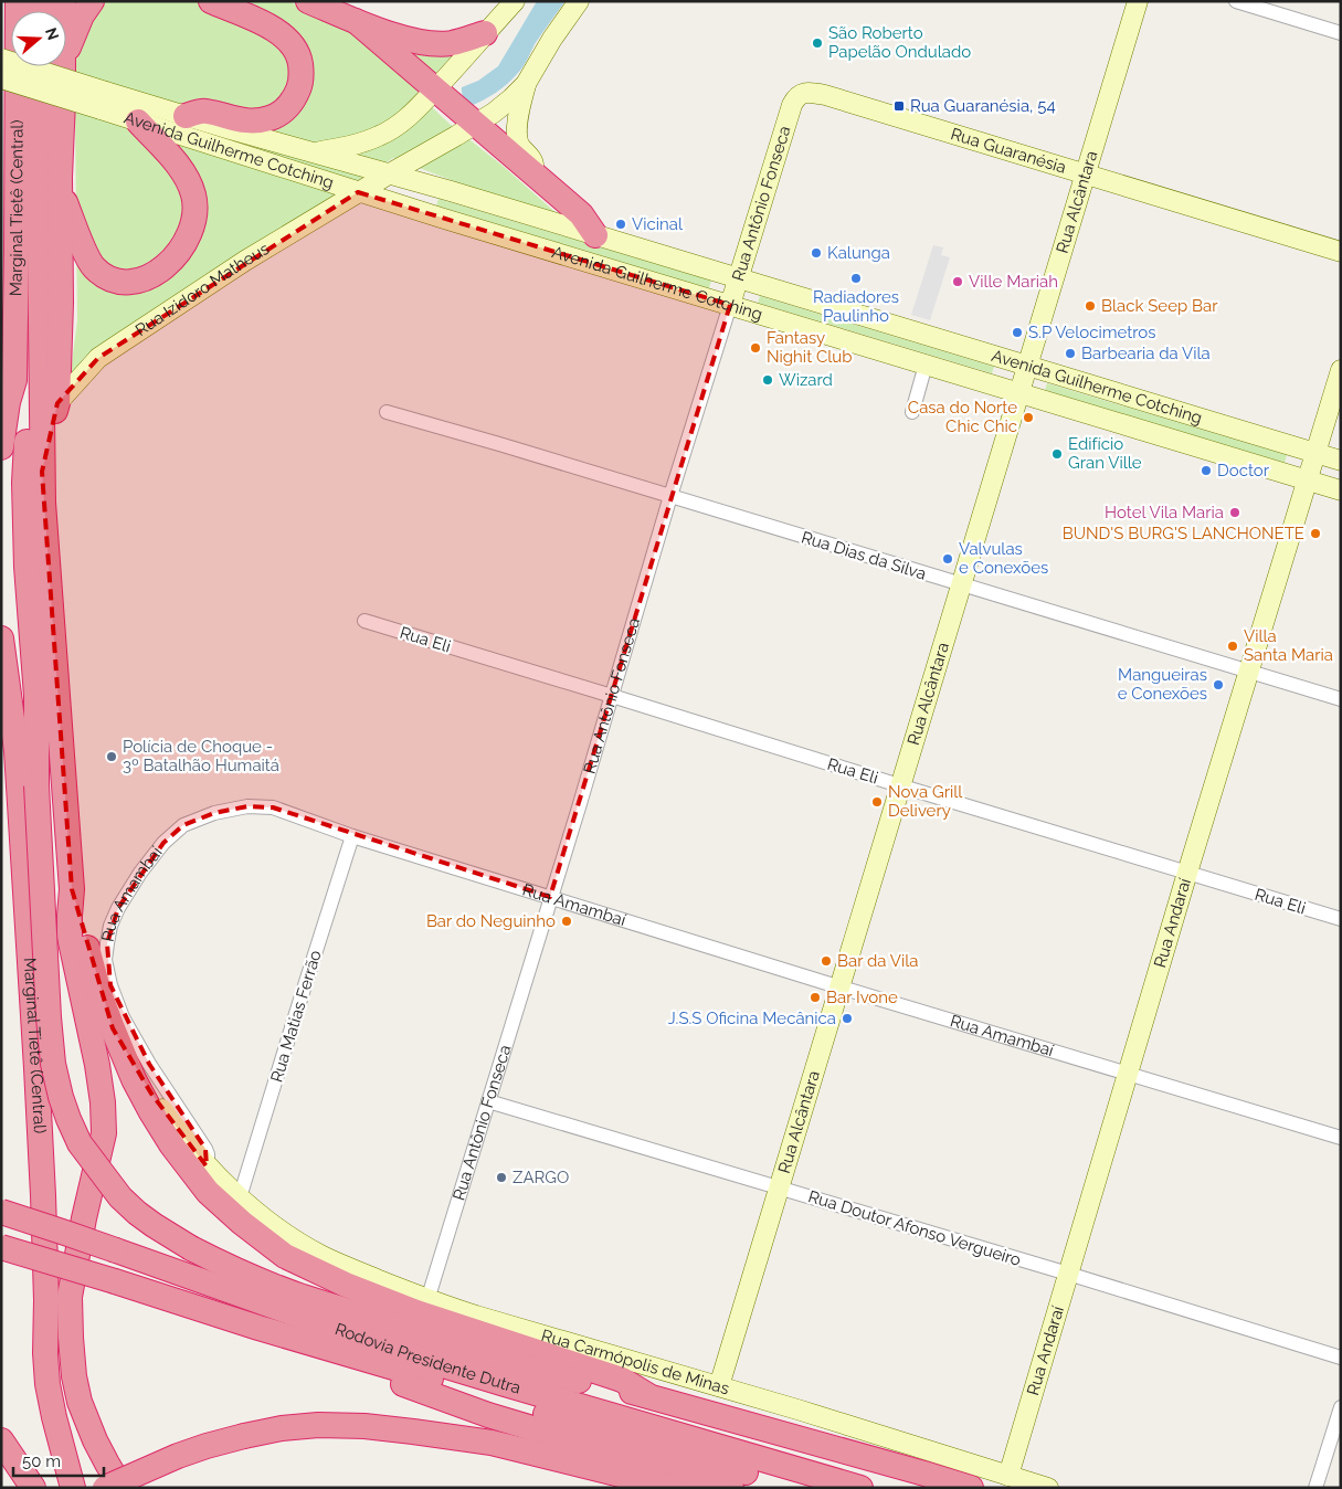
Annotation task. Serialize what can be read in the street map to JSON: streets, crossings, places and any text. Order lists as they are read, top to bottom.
{
  "streets": {
    "highway": ["Marginal Tietê (Central)", "Rodovia Presidente Dutra"],
    "main road": [
      "Avenida Guilherme Cotching",
      "Rua Guaranésia",
      "Rua Alcântara",
      "Rua Antônio Fonseca",
      "Rua Izidoro Matheus",
      "Rua Andaraí",
      "Rua Carmópolis de Minas"
    ],
    "street": [
      "Rua Dias da Silva",
      "Rua Eli",
      "Rua Amambaí",
      "Rua Matias Ferrão",
      "Rua Doutor Afonso Vergueiro"
    ]
  },
  "crossings": [
    ["Avenida Guilherme Cotching", "Rua Alcântara"],
    ["Avenida Guilherme Cotching", "Rua Antônio Fonseca"],
    ["Avenida Guilherme Cotching", "Rua Izidoro Matheus"],
    ["Avenida Guilherme Cotching", "Rua Andaraí"],
    ["Rua Guaranésia", "Rua Alcântara"],
    ["Rua Guaranésia", "Rua Antônio Fonseca"],
    ["Rua Alcântara", "Rua Dias da Silva"],
    ["Rua Alcântara", "Rua Eli"],
    ["Rua Alcântara", "Rua Amambaí"],
    ["Rua Alcântara", "Rua Doutor Afonso Vergueiro"],
    ["Rua Alcântara", "Rua Carmópolis de Minas"],
    ["Rua Antônio Fonseca", "Rua Dias da Silva"],
    ["Rua Antônio Fonseca", "Rua Eli"],
    ["Rua Antônio Fonseca", "Rua Amambaí"],
    ["Rua Antônio Fonseca", "Rua Doutor Afonso Vergueiro"],
    ["Rua Antônio Fonseca", "Rua Carmópolis de Minas"],
    ["Rua Dias da Silva", "Rua Andaraí"],
    ["Rua Eli", "Rua Andaraí"],
    ["Rua Amambaí", "Rua Andaraí"],
    ["Rua Amambaí", "Rua Matias Ferrão"],
    ["Rua Andaraí", "Rua Doutor Afonso Vergueiro"],
    ["Rua Andaraí", "Rua Carmópolis de Minas"],
    ["Rua Matias Ferrão", "Rua Carmópolis de Minas"]
  ],
  "places": {
    "other": [
      "São Roberto Papelão Ondulado",
      "Vicinal",
      "Kalunga",
      "Radiadores Paulinho",
      "Ville Mariah",
      "Black Seep Bar",
      "S.P Velocimetros",
      "Fantasy Nighit Club",
      "Barbearia da Vila",
      "Wizard",
      "Casa do Norte Chic Chic",
      "Edifício Gran Ville",
      "Doctor",
      "Hotel Vila Maria",
      "BUND'S BURG'S LANCHONETE",
      "Valvulas e Conexões",
      "Villa Santa Maria",
      "Mangueiras e Conexões",
      "Polícia de Choque - 3º Batalhão Humaitá",
      "Nova Grill Delivery",
      "Bar do Neguinho",
      "Bar da Vila",
      "Bar Ivone",
      "J.S.S Oficina Mecânica",
      "ZARGO"
    ],
    "transit": ["Rua Guaranésia, 54"]
  },
  "scale_bar": "50 m",
  "north": "right"
}
